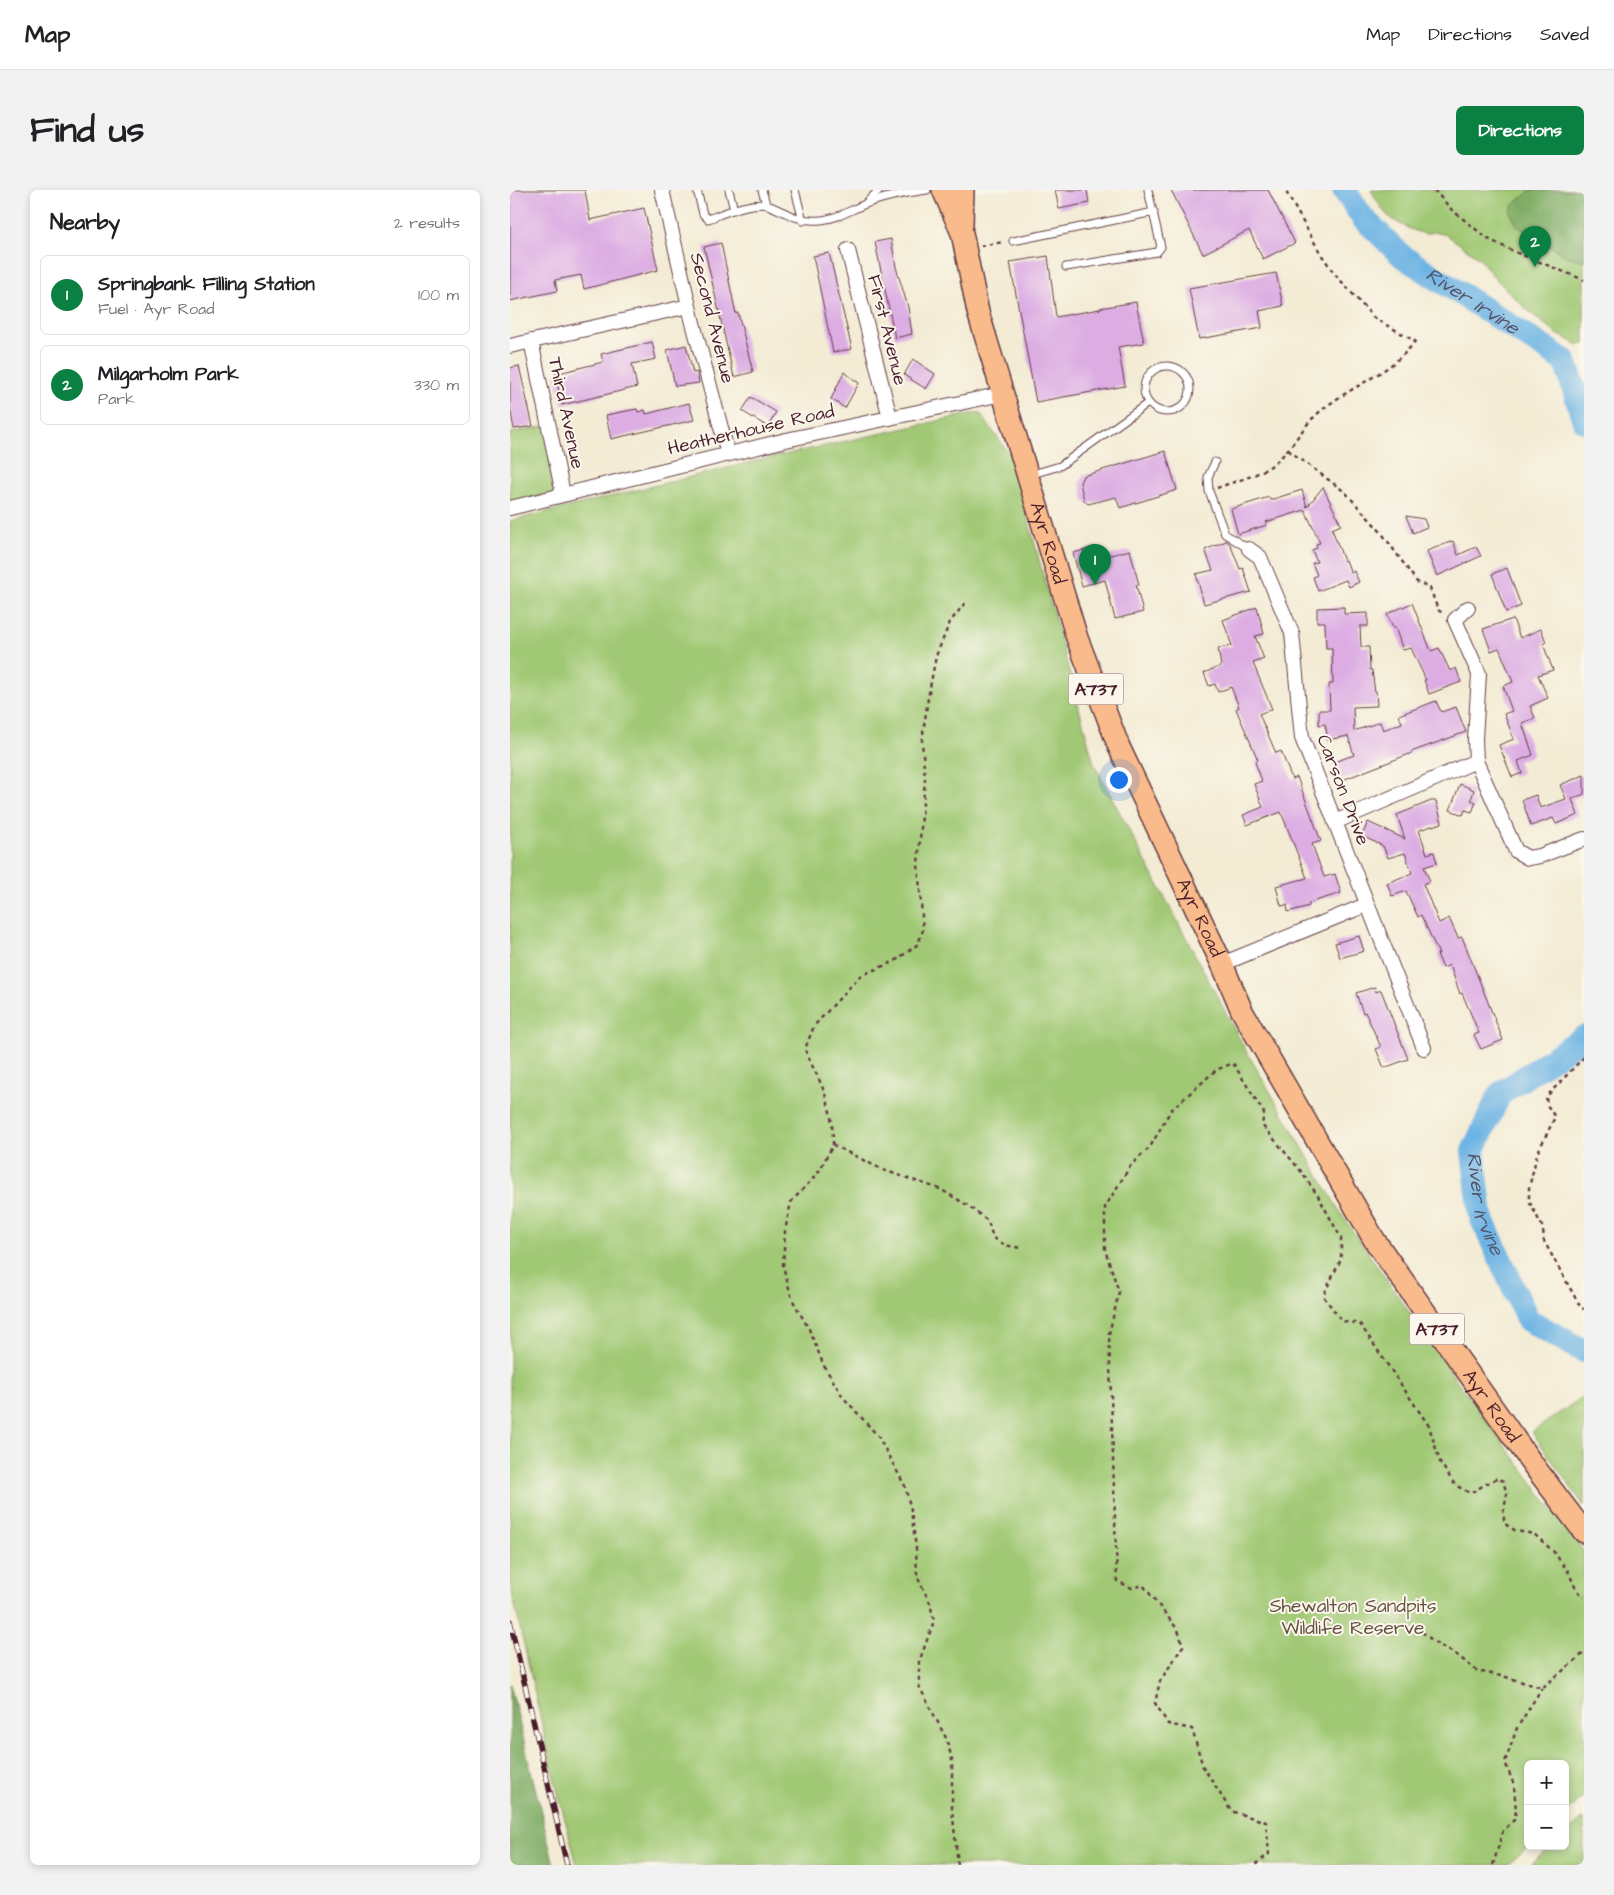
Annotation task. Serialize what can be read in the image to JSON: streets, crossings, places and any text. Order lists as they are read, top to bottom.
{
  "streets": {
    "main road": ["Ayr Road", "A737"],
    "street": [
      "Second Avenue",
      "First Avenue",
      "Third Avenue",
      "Heatherhouse Road",
      "Carson Drive"
    ]
  },
  "crossings": [
    ["Second Avenue", "Heatherhouse Road"],
    ["First Avenue", "Heatherhouse Road"],
    ["Third Avenue", "Heatherhouse Road"],
    ["Heatherhouse Road", "Ayr Road"]
  ],
  "water": ["River Irvine"],
  "parks": ["Shewalton Sandpits Wildlife Reserve"],
  "page": {
    "header": "Map",
    "nav": ["Map", "Directions", "Saved"],
    "title": "Find us",
    "buttons": "Directions",
    "heading": ["Nearby", "2 results"],
    "pins": ["2", "1"],
    "list": [
      {
        "mark": "1",
        "name": "Springbank Filling Station",
        "note": "Fuel · Ayr Road",
        "value": "100 m"
      },
      {
        "mark": "2",
        "name": "Milgarholm Park",
        "note": "Park",
        "value": "330 m"
      }
    ],
    "map_buttons": ["+", "−"]
  }
}
